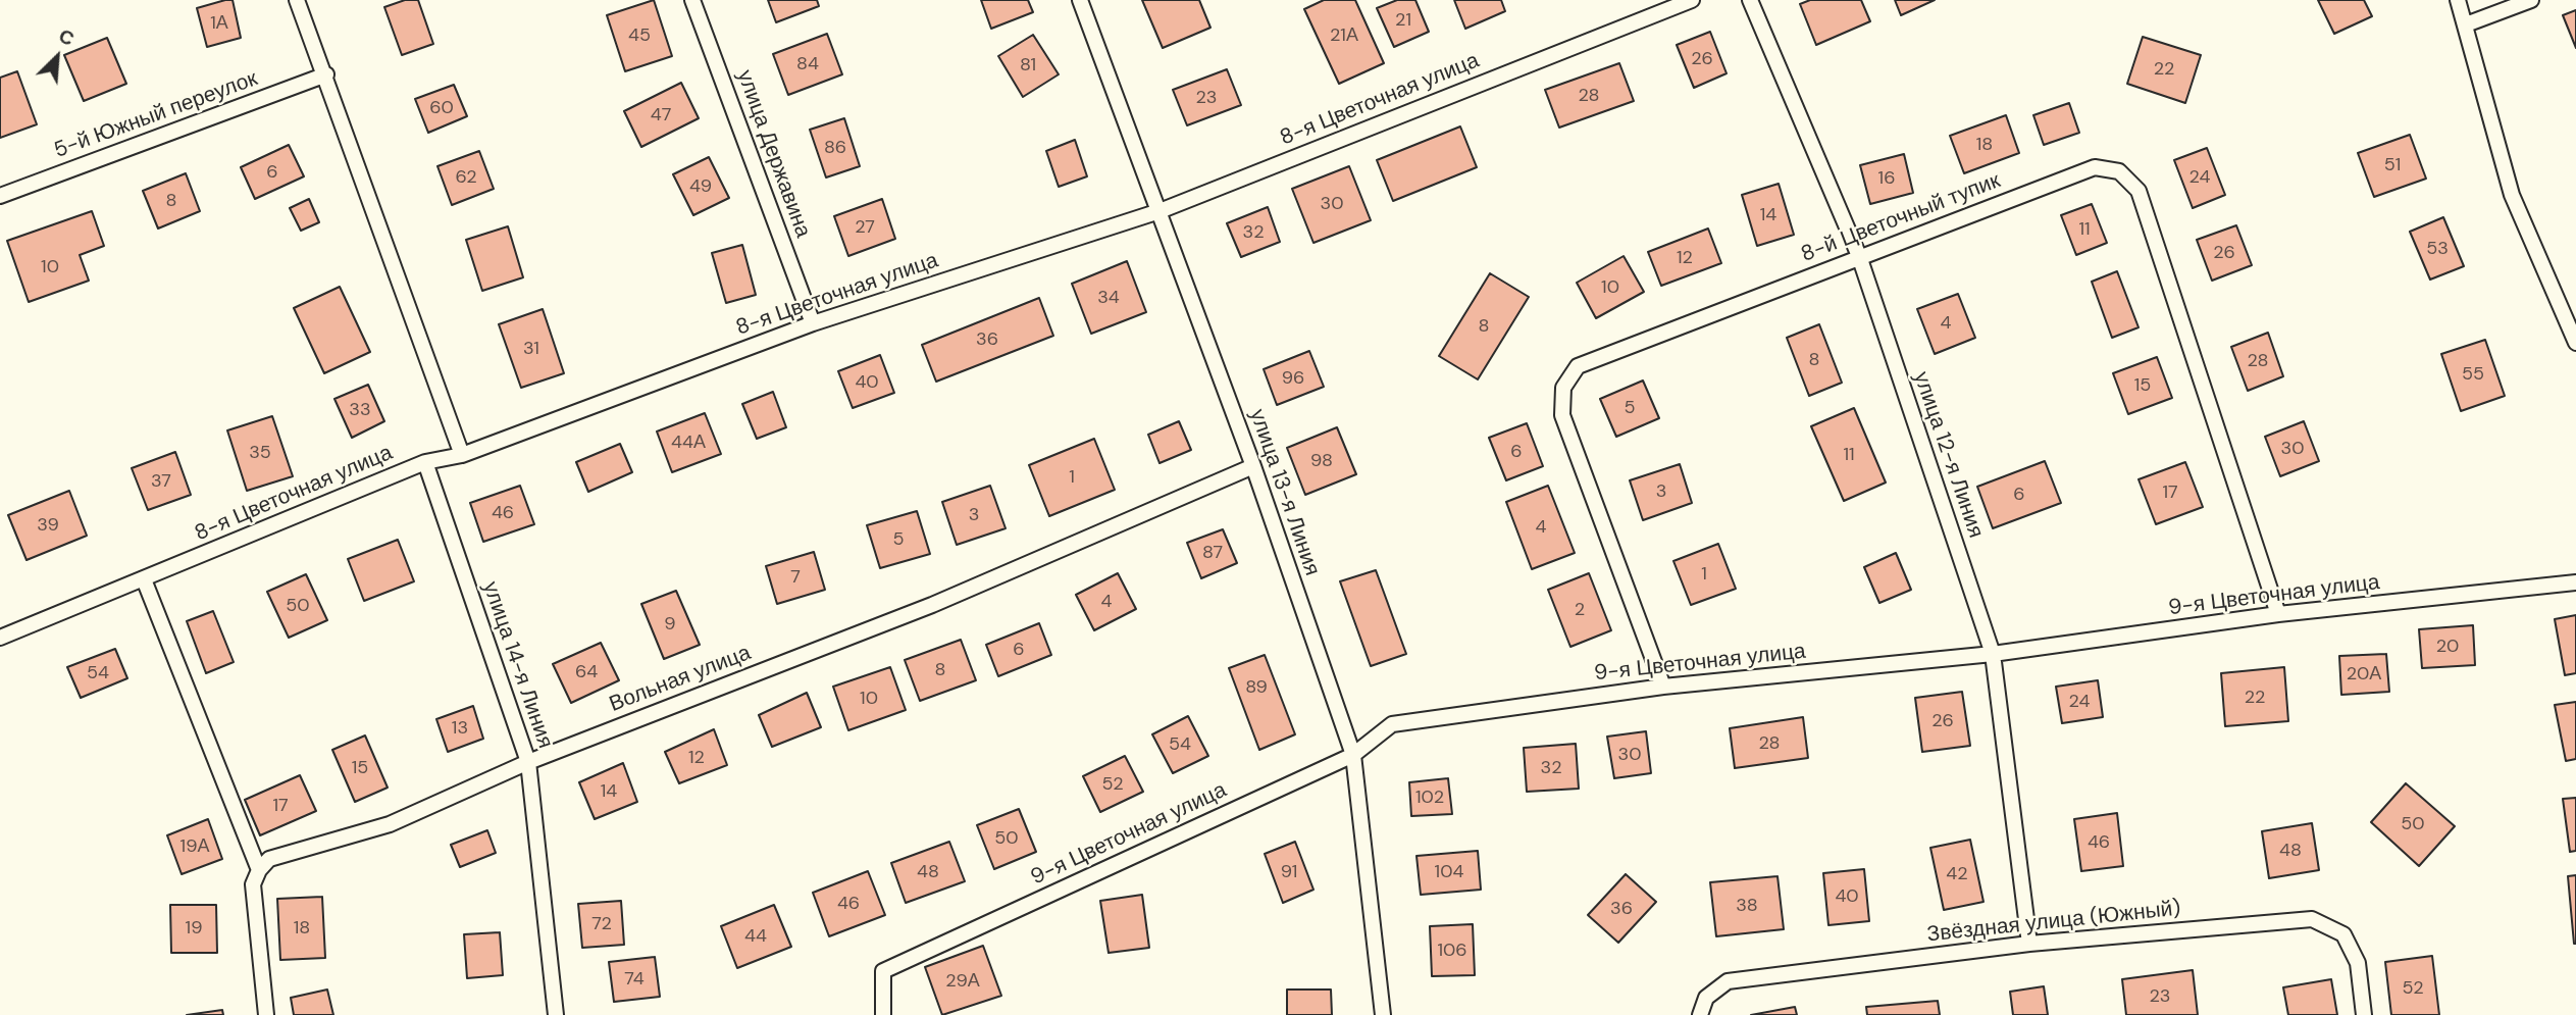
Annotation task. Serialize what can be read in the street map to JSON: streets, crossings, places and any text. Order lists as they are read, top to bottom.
{
  "streets": {
    "lane": [
      "8-я Цветочная улица",
      "5-й Южный переулок",
      "улица Державина",
      "8-й Цветочный тупик",
      "улица 12-я Линия",
      "улица 13-я Линия",
      "9-я Цветочная улица",
      "улица 14-я Линия",
      "Вольная улица",
      "Звёздная улица (Южный)"
    ]
  },
  "crossings": [
    ["8-я Цветочная улица", "улица Державина"],
    ["8-я Цветочная улица", "улица 13-я Линия"],
    ["8-я Цветочная улица", "улица 14-я Линия"],
    ["8-й Цветочный тупик", "улица 12-я Линия"],
    ["8-й Цветочный тупик", "9-я Цветочная улица"],
    ["улица 12-я Линия", "9-я Цветочная улица"],
    ["улица 12-я Линия", "Звёздная улица (Южный)"],
    ["улица 13-я Линия", "9-я Цветочная улица"],
    ["улица 13-я Линия", "Вольная улица"],
    ["улица 14-я Линия", "Вольная улица"]
  ],
  "house_numbers": [
    "21",
    "1А",
    "45",
    "21А",
    "26",
    "84",
    "81",
    "22",
    "28",
    "23",
    "60",
    "47",
    "18",
    "86",
    "51",
    "6",
    "62",
    "24",
    "16",
    "49",
    "8",
    "30",
    "14",
    "27",
    "11",
    "32",
    "53",
    "26",
    "12",
    "10",
    "10",
    "34",
    "4",
    "8",
    "36",
    "31",
    "8",
    "28",
    "55",
    "96",
    "40",
    "15",
    "5",
    "33",
    "44А",
    "30",
    "6",
    "35",
    "11",
    "98",
    "1",
    "37",
    "3",
    "17",
    "6",
    "46",
    "3",
    "39",
    "4",
    "5",
    "87",
    "1",
    "7",
    "4",
    "50",
    "2",
    "9",
    "20",
    "6",
    "8",
    "64",
    "54",
    "20А",
    "89",
    "22",
    "10",
    "24",
    "26",
    "13",
    "28",
    "54",
    "30",
    "12",
    "15",
    "32",
    "52",
    "14",
    "102",
    "17",
    "50",
    "50",
    "46",
    "19А",
    "48",
    "48",
    "91",
    "104",
    "42",
    "40",
    "46",
    "38",
    "36",
    "72",
    "19",
    "18",
    "44",
    "106",
    "74",
    "29А",
    "52",
    "23"
  ],
  "north": "top right"
}
